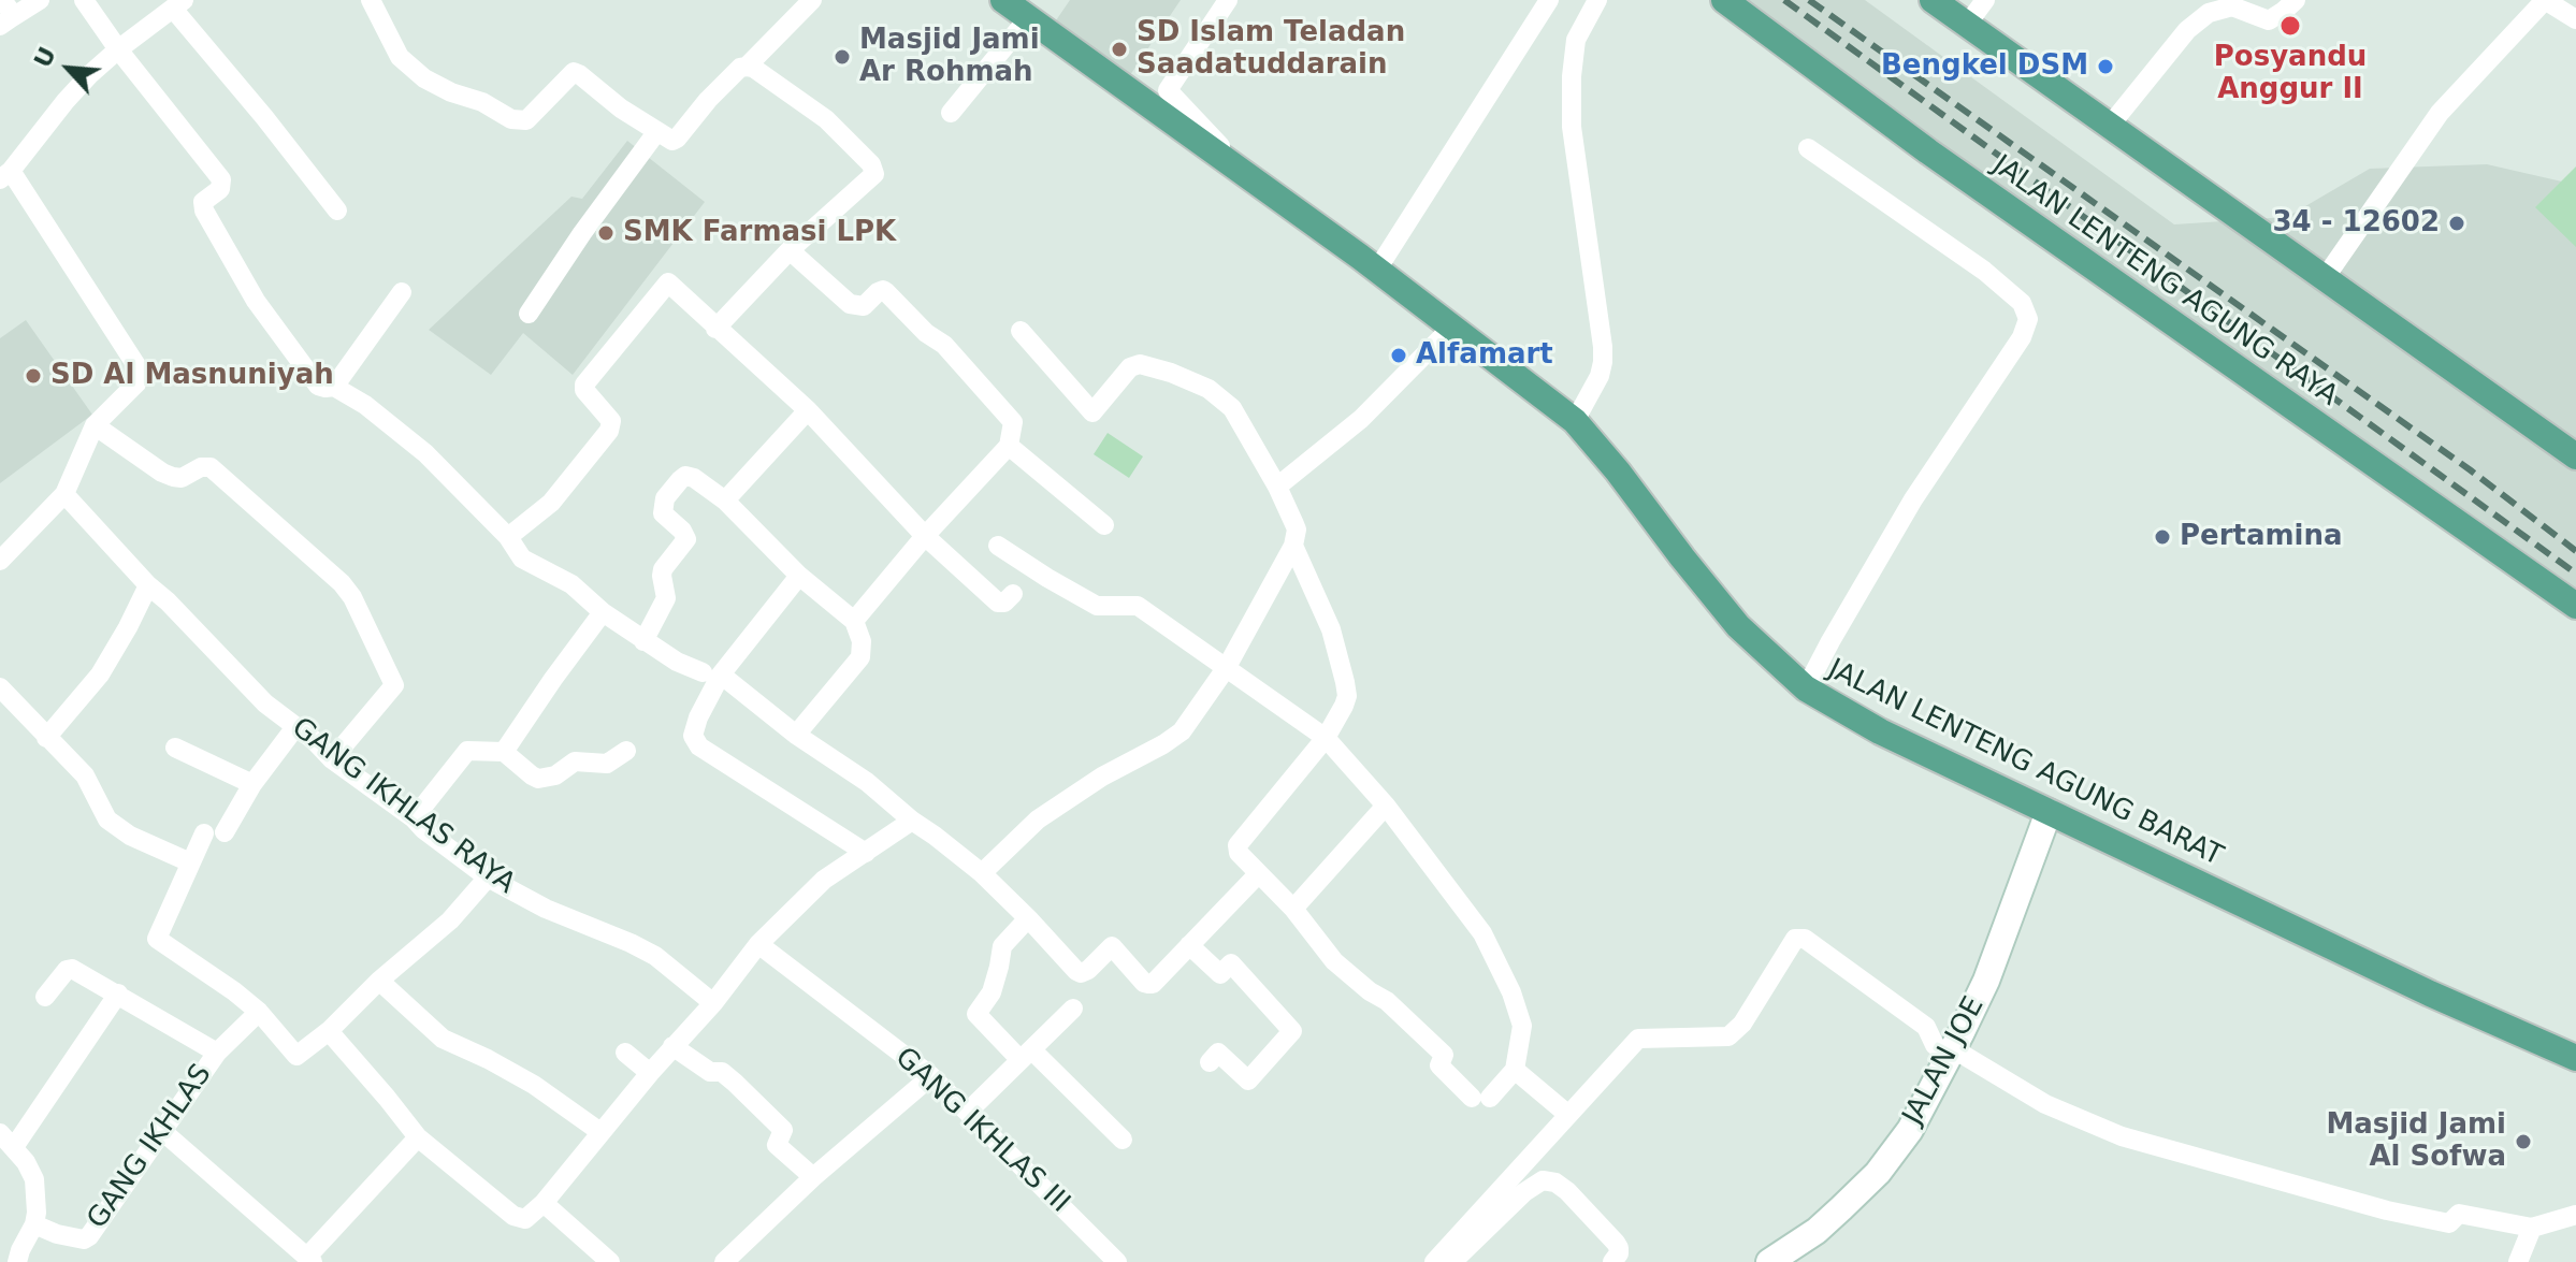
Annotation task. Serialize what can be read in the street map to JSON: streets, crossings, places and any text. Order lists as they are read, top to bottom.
{
  "streets": {
    "main road": ["JALAN LENTENG AGUNG RAYA", "JALAN LENTENG AGUNG BARAT"],
    "street": [
      "GANG IKHLAS RAYA",
      "JALAN JOE",
      "GANG IKHLAS III",
      "GANG IKHLAS"
    ]
  },
  "crossings": [
    ["JALAN LENTENG AGUNG BARAT", "JALAN JOE"]
  ],
  "places": [
    "Posyandu Anggur II",
    "SD Islam Teladan Saadatuddarain",
    "Masjid Jami Ar Rohmah",
    "Bengkel DSM",
    "34 - 12602",
    "SMK Farmasi LPK",
    "Alfamart",
    "SD Al Masnuniyah",
    "Pertamina",
    "Masjid Jami Al Sofwa"
  ],
  "north": "top left"
}
